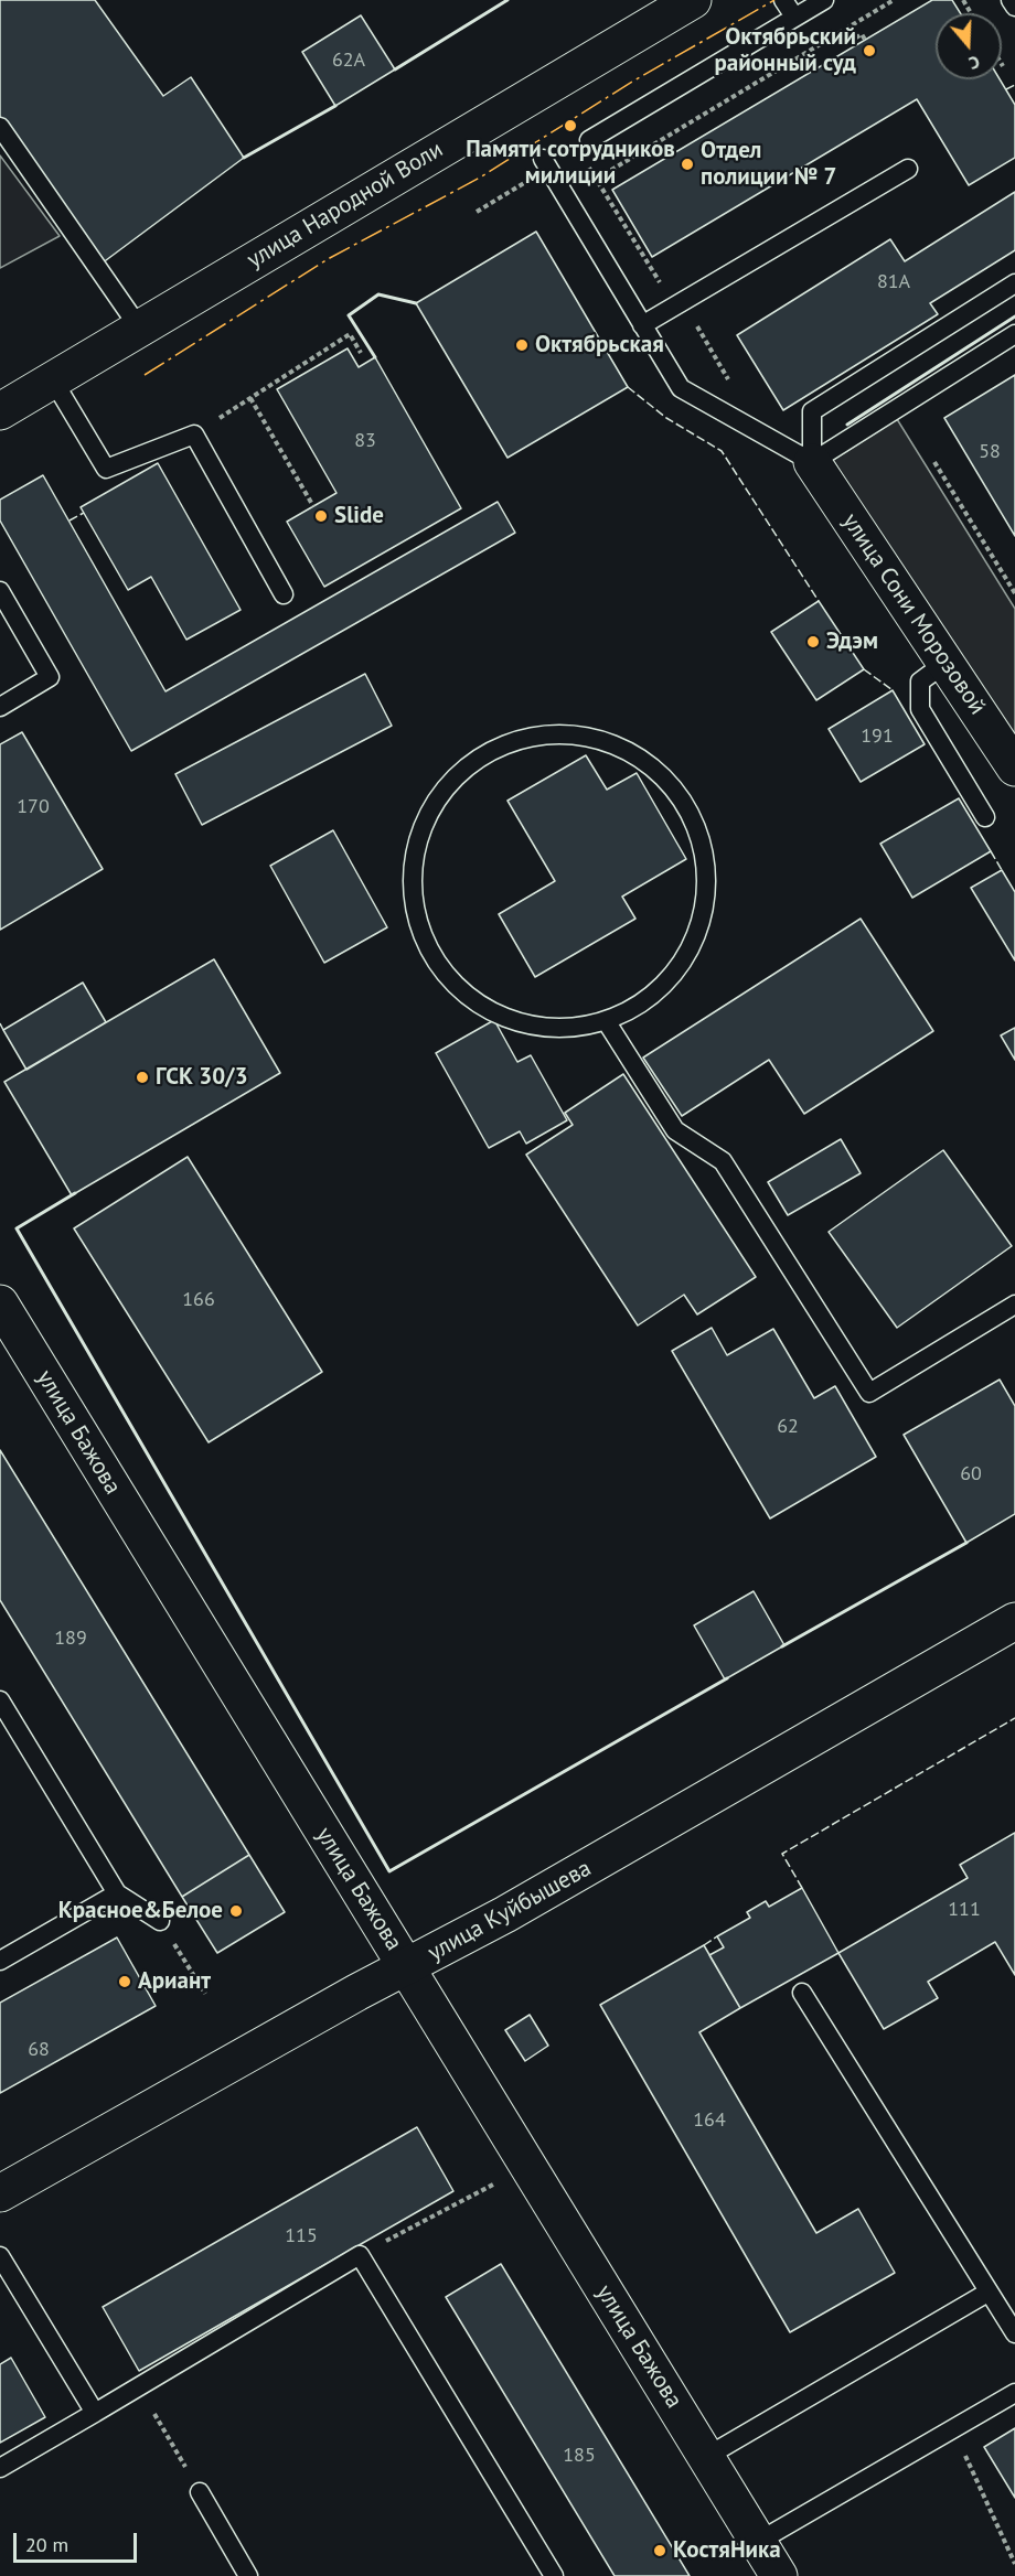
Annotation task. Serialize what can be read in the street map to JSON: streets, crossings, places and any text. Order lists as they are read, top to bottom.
{
  "streets": {
    "street": [
      "улица Народной Воли",
      "улица Сони Морозовой",
      "улица Бажова",
      "улица Куйбышева"
    ]
  },
  "crossings": [
    ["улица Бажова", "улица Куйбышева"]
  ],
  "places": [
    "Октябрьский районный суд",
    "Памяти сотрудников милиции",
    "Отдел полиции № 7",
    "Октябрьская",
    "Slide",
    "Эдэм",
    "ГСК 30/3",
    "Красное&Белое",
    "Ариант",
    "КостяНика"
  ],
  "house_numbers": [
    "62А",
    "81А",
    "83",
    "58",
    "191",
    "170",
    "166",
    "62",
    "60",
    "189",
    "111",
    "68",
    "164",
    "115",
    "185"
  ],
  "scale_bar": "20 m",
  "north": "bottom"
}
